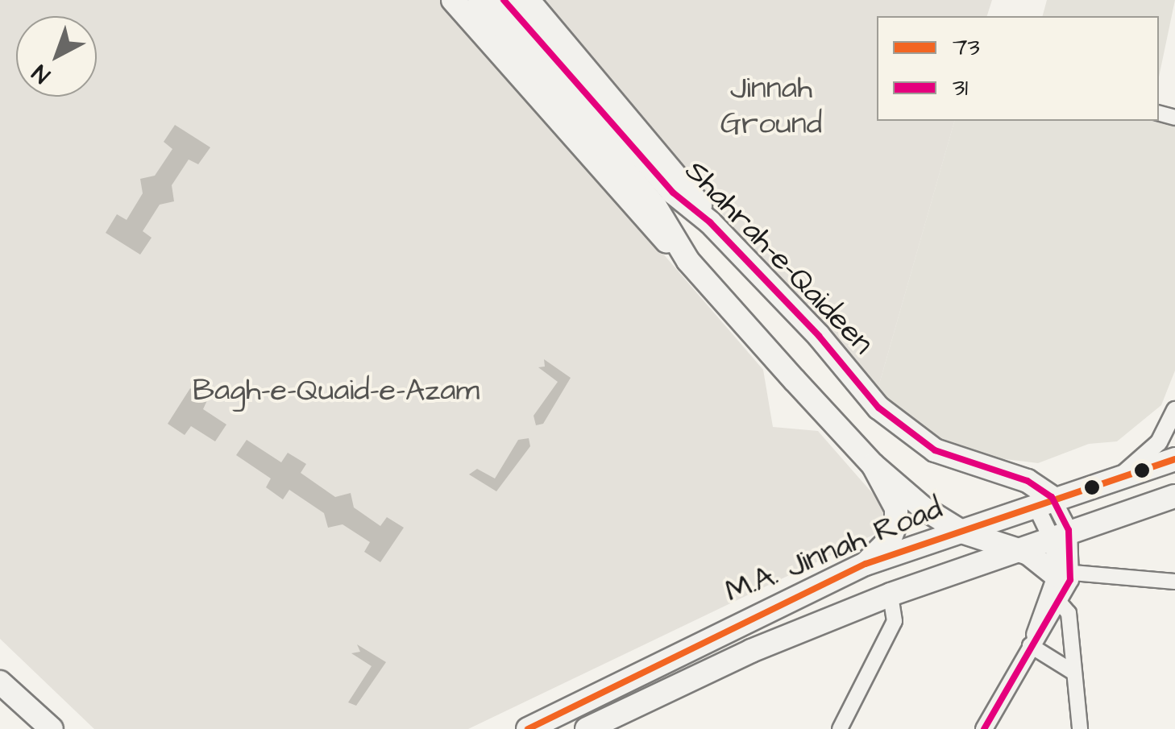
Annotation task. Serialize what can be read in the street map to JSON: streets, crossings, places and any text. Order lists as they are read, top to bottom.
{
  "streets": {
    "main road": ["Shahrah-e-Qaideen", "M.A. Jinnah Road"]
  },
  "crossings": [
    ["Shahrah-e-Qaideen", "M.A. Jinnah Road"]
  ],
  "parks": ["Jinnah Ground", "Bagh-e-Quaid-e-Azam"],
  "lines": ["transit line 31", "transit line 73"],
  "legend": ["73", "31"],
  "north": "bottom left"
}
